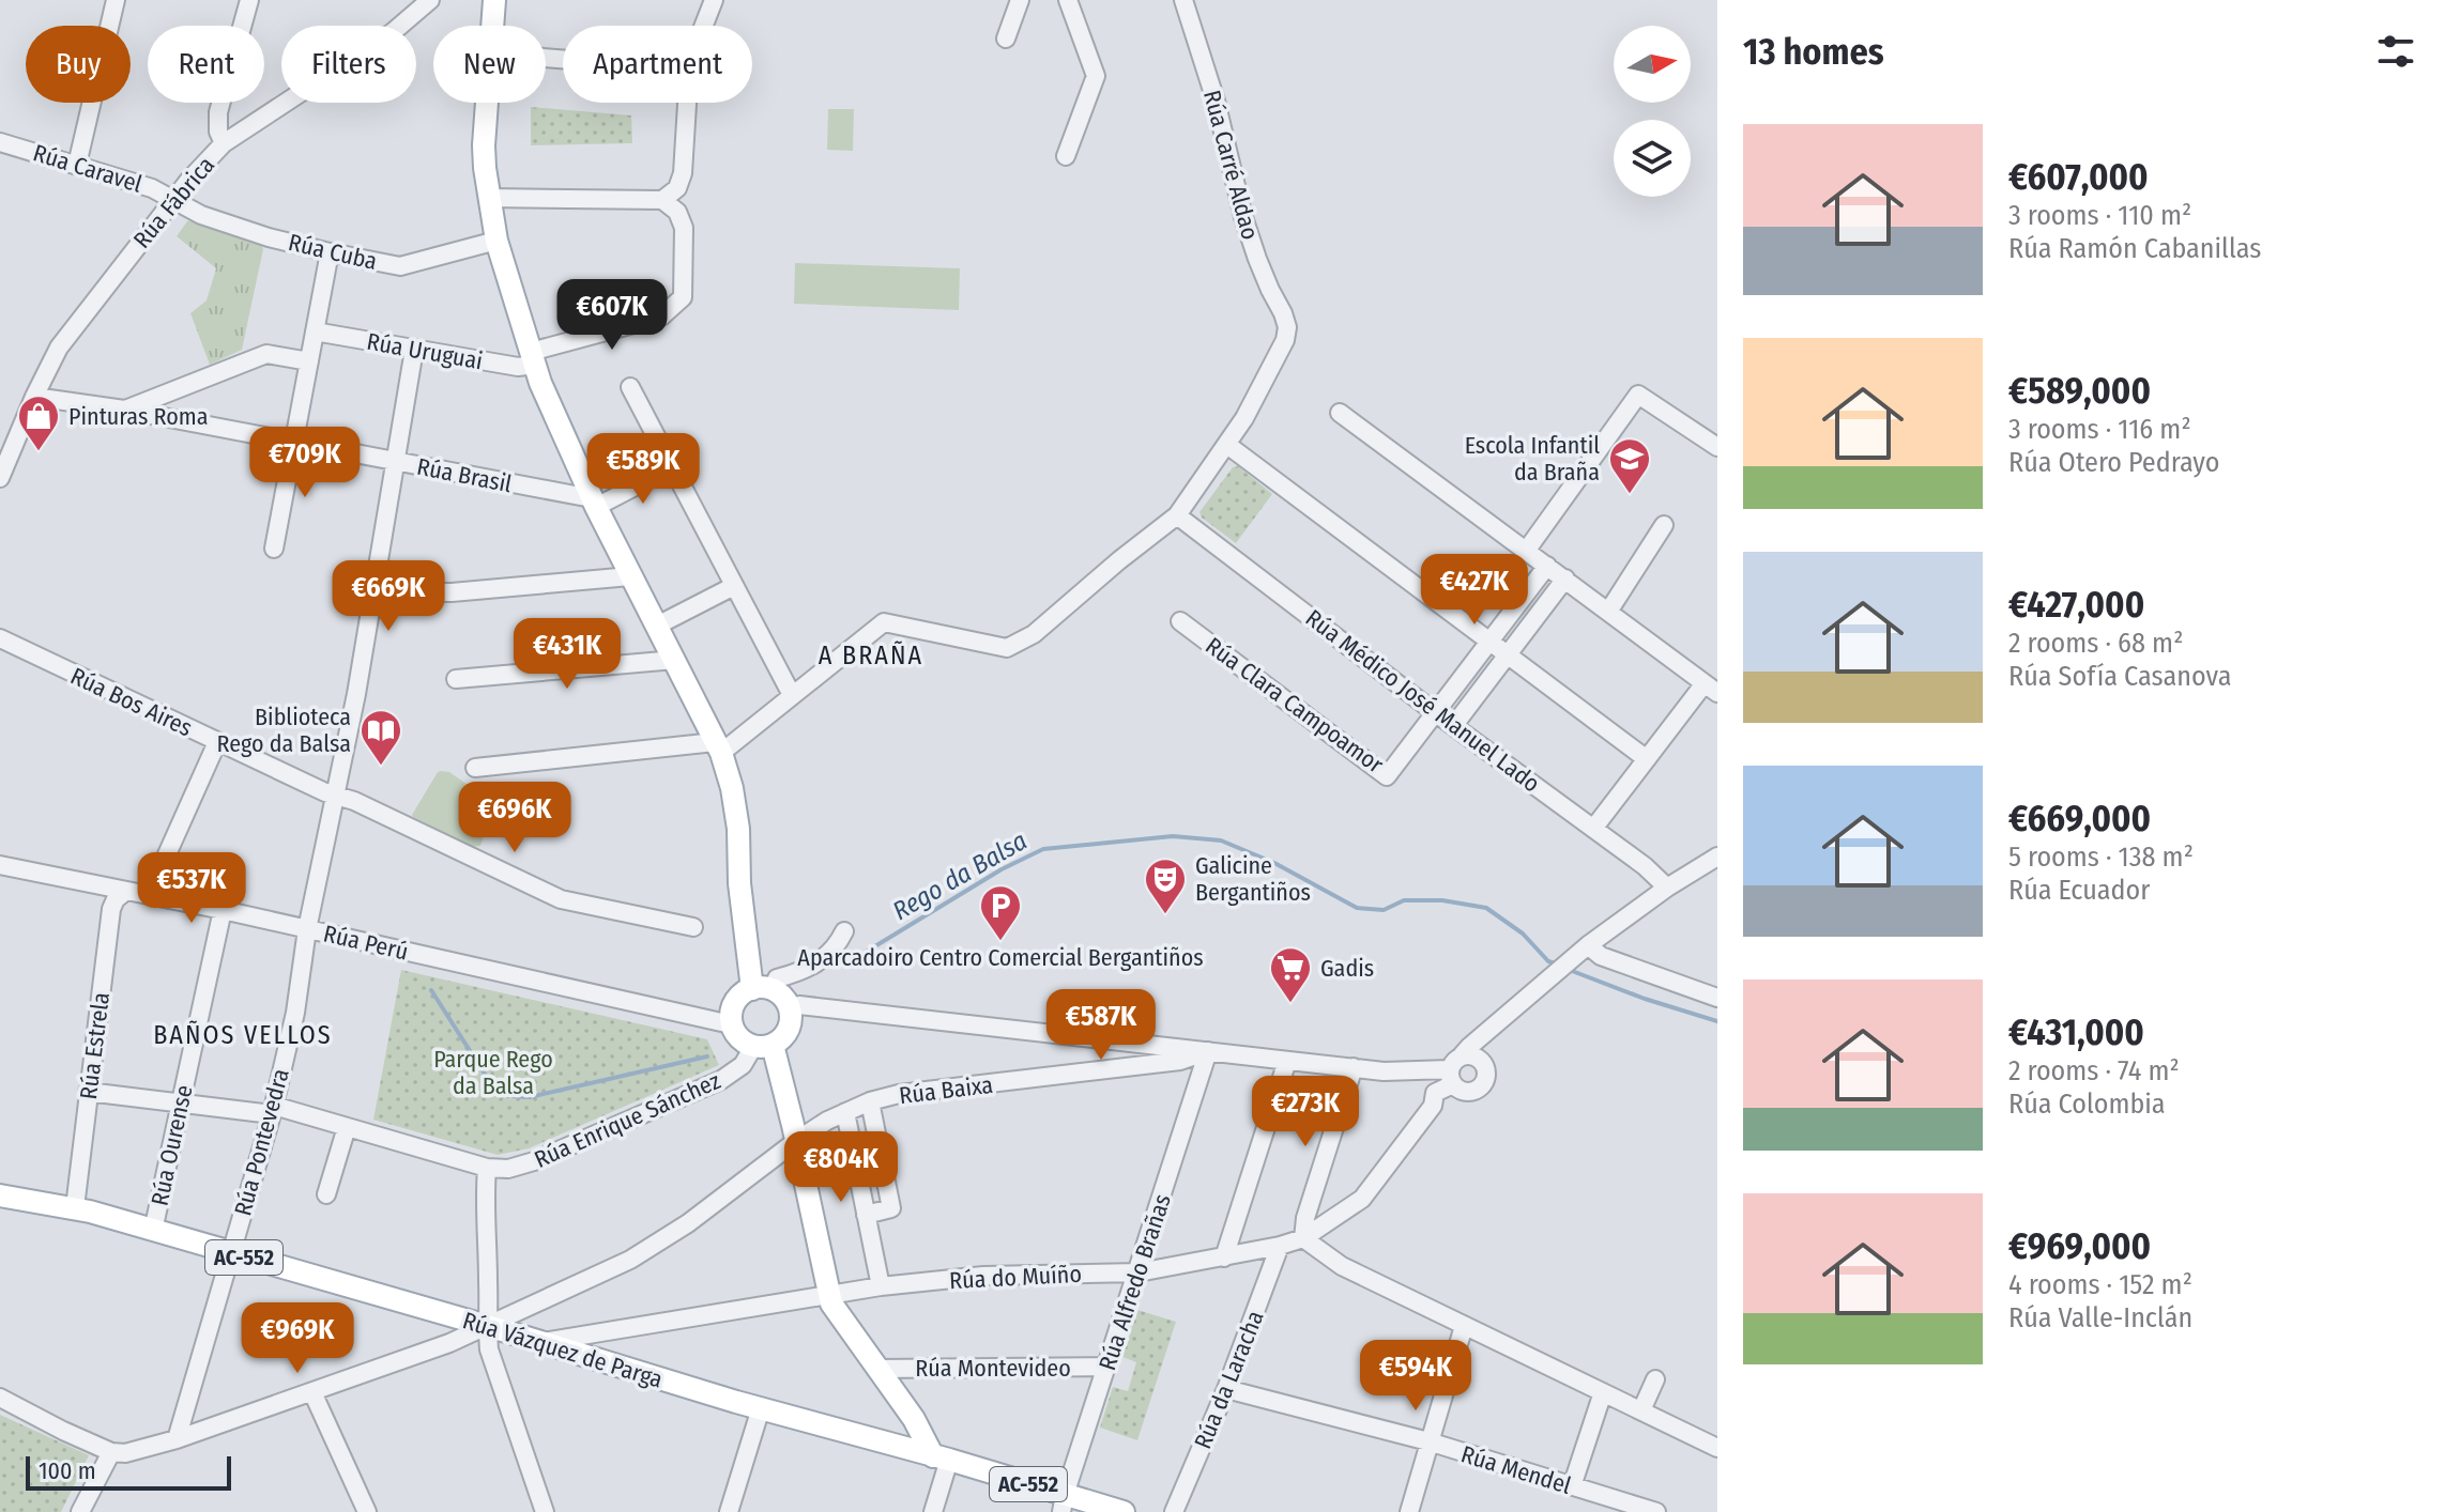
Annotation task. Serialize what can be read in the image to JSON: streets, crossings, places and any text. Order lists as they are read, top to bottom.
{
  "streets": {
    "main road": ["AC-552", "Rúa Vázquez de Parga"],
    "street": [
      "Rúa Carré Aldao",
      "Rúa Caravel",
      "Rúa Fábrica",
      "Rúa Cuba",
      "Rúa Uruguai",
      "Rúa Brasil",
      "Rúa Médico José Manuel Lado",
      "Rúa Bos Aires",
      "Rúa Clara Campoamor",
      "Rúa Perú",
      "Rúa Estrela",
      "Rúa Baixa",
      "Rúa Enrique Sánchez",
      "Rúa Pontevedra",
      "Rúa Ourense",
      "Rúa do Muíño",
      "Rúa Alfredo Brañas",
      "Rúa Montevideo",
      "Rúa da Laracha",
      "Rúa Mendel"
    ]
  },
  "crossings": [
    ["Rúa Caravel", "Rúa Fábrica"],
    ["Rúa Caravel", "Rúa Cuba"],
    ["Rúa Fábrica", "Rúa Cuba"],
    ["Rúa Fábrica", "Rúa Brasil"],
    ["Rúa Uruguai", "Rúa Pontevedra"],
    ["Rúa Brasil", "Rúa Pontevedra"],
    ["Rúa Médico José Manuel Lado", "Rúa Clara Campoamor"],
    ["Rúa Médico José Manuel Lado", "Rúa do Muíño"],
    ["Rúa Bos Aires", "Rúa Pontevedra"],
    ["Rúa Perú", "Rúa Estrela"],
    ["Rúa Perú", "Rúa Enrique Sánchez"],
    ["Rúa Perú", "Rúa Pontevedra"],
    ["Rúa Perú", "Rúa Ourense"],
    ["Rúa Estrela", "Rúa Vázquez de Parga"],
    ["Rúa Baixa", "Rúa Pontevedra"],
    ["Rúa Baixa", "Rúa Alfredo Brañas"],
    ["Rúa Baixa", "Rúa Vázquez de Parga"],
    ["Rúa Pontevedra", "Rúa Vázquez de Parga"],
    ["Rúa Ourense", "Rúa Vázquez de Parga"],
    ["Rúa do Muíño", "Rúa Alfredo Brañas"],
    ["Rúa do Muíño", "Rúa Vázquez de Parga"],
    ["Rúa do Muíño", "Rúa da Laracha"],
    ["Rúa Alfredo Brañas", "Rúa Vázquez de Parga"],
    ["Rúa Alfredo Brañas", "Rúa Montevideo"],
    ["Rúa da Laracha", "Rúa Mendel"]
  ],
  "districts": ["A BRAÑA", "BAÑOS VELLOS"],
  "water": ["Rego da Balsa"],
  "parks": ["Parque Rego da Balsa"],
  "places": {
    "shop": ["Pinturas Roma"],
    "school or university": ["Escola Infantil da Braña"],
    "library": ["Biblioteca Rego da Balsa"],
    "theatre": ["Galicine Bergantiños"],
    "parking": ["Aparcadoiro Centro Comercial Bergantiños"],
    "supermarket": ["Gadis"]
  },
  "scale_bar": "100 m",
  "north": "right",
  "page": {
    "heading": "13 homes",
    "chip": [
      "Buy",
      "Rent",
      "Filters",
      "New",
      "Apartment"
    ],
    "list": [
      {
        "name": "€607,000",
        "note": "3 rooms · 110 m² · Rúa Ramón Cabanillas"
      },
      {
        "name": "€589,000",
        "note": "3 rooms · 116 m² · Rúa Otero Pedrayo"
      },
      {
        "name": "€427,000",
        "note": "2 rooms · 68 m² · Rúa Sofía Casanova"
      },
      {
        "name": "€669,000",
        "note": "5 rooms · 138 m² · Rúa Ecuador"
      },
      {
        "name": "€431,000",
        "note": "2 rooms · 74 m² · Rúa Colombia"
      },
      {
        "name": "€969,000",
        "note": "4 rooms · 152 m² · Rúa Valle-Inclán"
      }
    ],
    "price": [
      "€607K",
      "€709K",
      "€589K",
      "€427K",
      "€669K",
      "€431K",
      "€696K",
      "€537K",
      "€587K",
      "€273K",
      "€804K",
      "€969K",
      "€594K"
    ],
    "scale": "100 m"
  }
}
